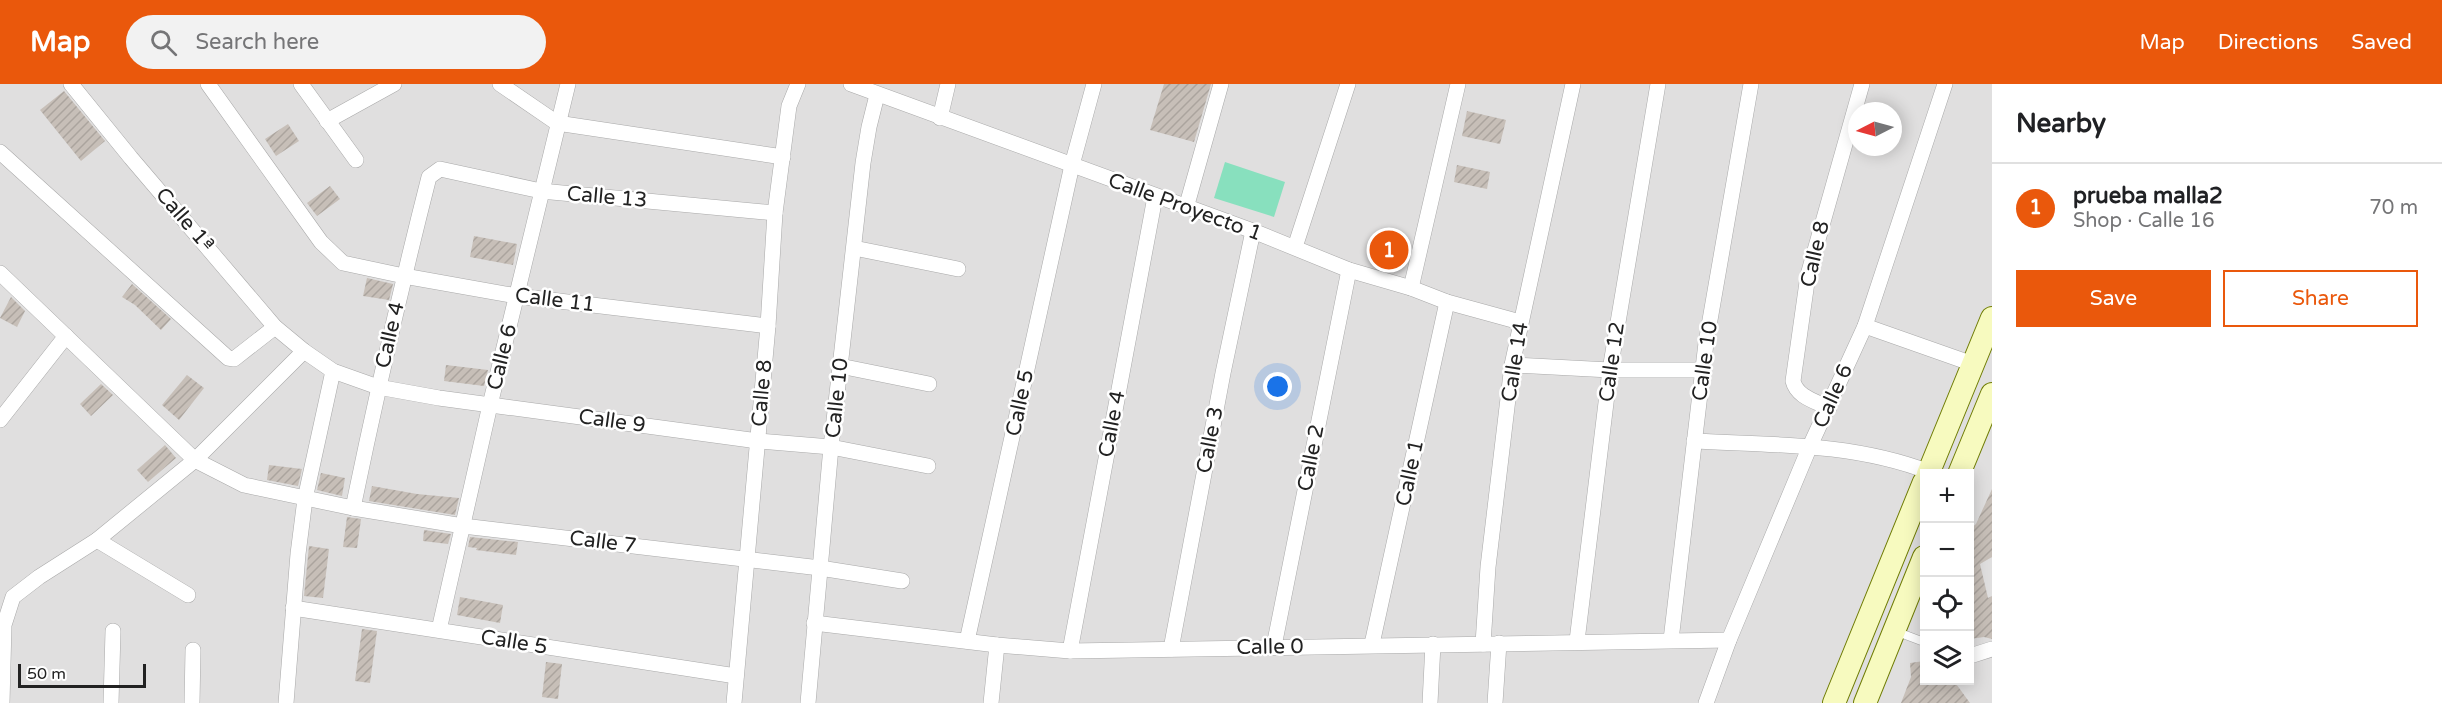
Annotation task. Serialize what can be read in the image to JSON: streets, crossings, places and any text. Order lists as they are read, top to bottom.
{
  "streets": {
    "street": [
      "Calle 13",
      "Calle Proyecto 1",
      "Calle 1ª",
      "Calle 8",
      "Calle 11",
      "Calle 4",
      "Calle 6",
      "Calle 10",
      "Calle 14",
      "Calle 12",
      "Calle 5",
      "Calle 9",
      "Calle 3",
      "Calle 2",
      "Calle 1",
      "Calle 7",
      "Calle 0"
    ]
  },
  "crossings": [
    ["Calle 13", "Calle 8"],
    ["Calle 13", "Calle 4"],
    ["Calle 13", "Calle 6"],
    ["Calle Proyecto 1", "Calle 4"],
    ["Calle Proyecto 1", "Calle 10"],
    ["Calle Proyecto 1", "Calle 14"],
    ["Calle Proyecto 1", "Calle 5"],
    ["Calle Proyecto 1", "Calle 3"],
    ["Calle Proyecto 1", "Calle 2"],
    ["Calle Proyecto 1", "Calle 1"],
    ["Calle 1ª", "Calle 9"],
    ["Calle 8", "Calle 11"],
    ["Calle 8", "Calle 6"],
    ["Calle 8", "Calle 5"],
    ["Calle 8", "Calle 9"],
    ["Calle 8", "Calle 7"],
    ["Calle 11", "Calle 4"],
    ["Calle 11", "Calle 6"],
    ["Calle 4", "Calle 9"],
    ["Calle 4", "Calle 7"],
    ["Calle 4", "Calle 0"],
    ["Calle 6", "Calle 5"],
    ["Calle 6", "Calle 9"],
    ["Calle 6", "Calle 7"],
    ["Calle 6", "Calle 0"],
    ["Calle 10", "Calle 9"],
    ["Calle 10", "Calle 7"],
    ["Calle 10", "Calle 0"],
    ["Calle 14", "Calle 0"],
    ["Calle 12", "Calle 0"],
    ["Calle 5", "Calle 0"],
    ["Calle 3", "Calle 0"],
    ["Calle 2", "Calle 0"],
    ["Calle 1", "Calle 0"]
  ],
  "scale_bar": "50 m",
  "north": "left",
  "page": {
    "header": "Map",
    "search": "Search here",
    "nav": ["Map", "Directions", "Saved"],
    "heading": "Nearby",
    "list": [
      {
        "mark": "1",
        "name": "prueba malla2",
        "note": "Shop · Calle 16",
        "value": "70 m"
      }
    ],
    "pins": "1",
    "buttons": ["Save", "Share"],
    "map_buttons": ["+", "−"],
    "scale": "50 m"
  }
}
